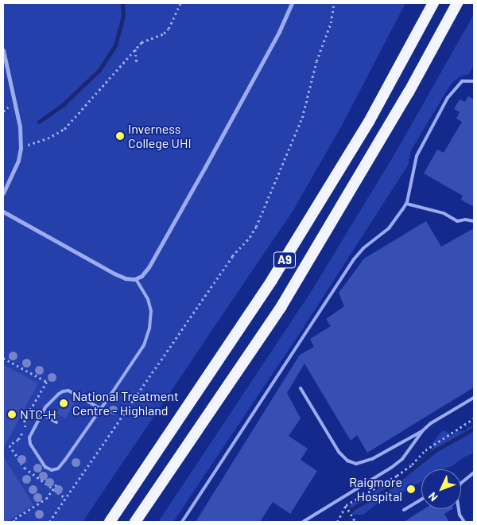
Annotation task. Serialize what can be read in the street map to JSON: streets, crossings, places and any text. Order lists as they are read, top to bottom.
{
  "streets": {
    "highway": ["A9"]
  },
  "places": [
    "Inverness College UHI",
    "National Treatment Centre - Highland",
    "NTC-H",
    "Raigmore Hospital"
  ],
  "north": "bottom left"
}
